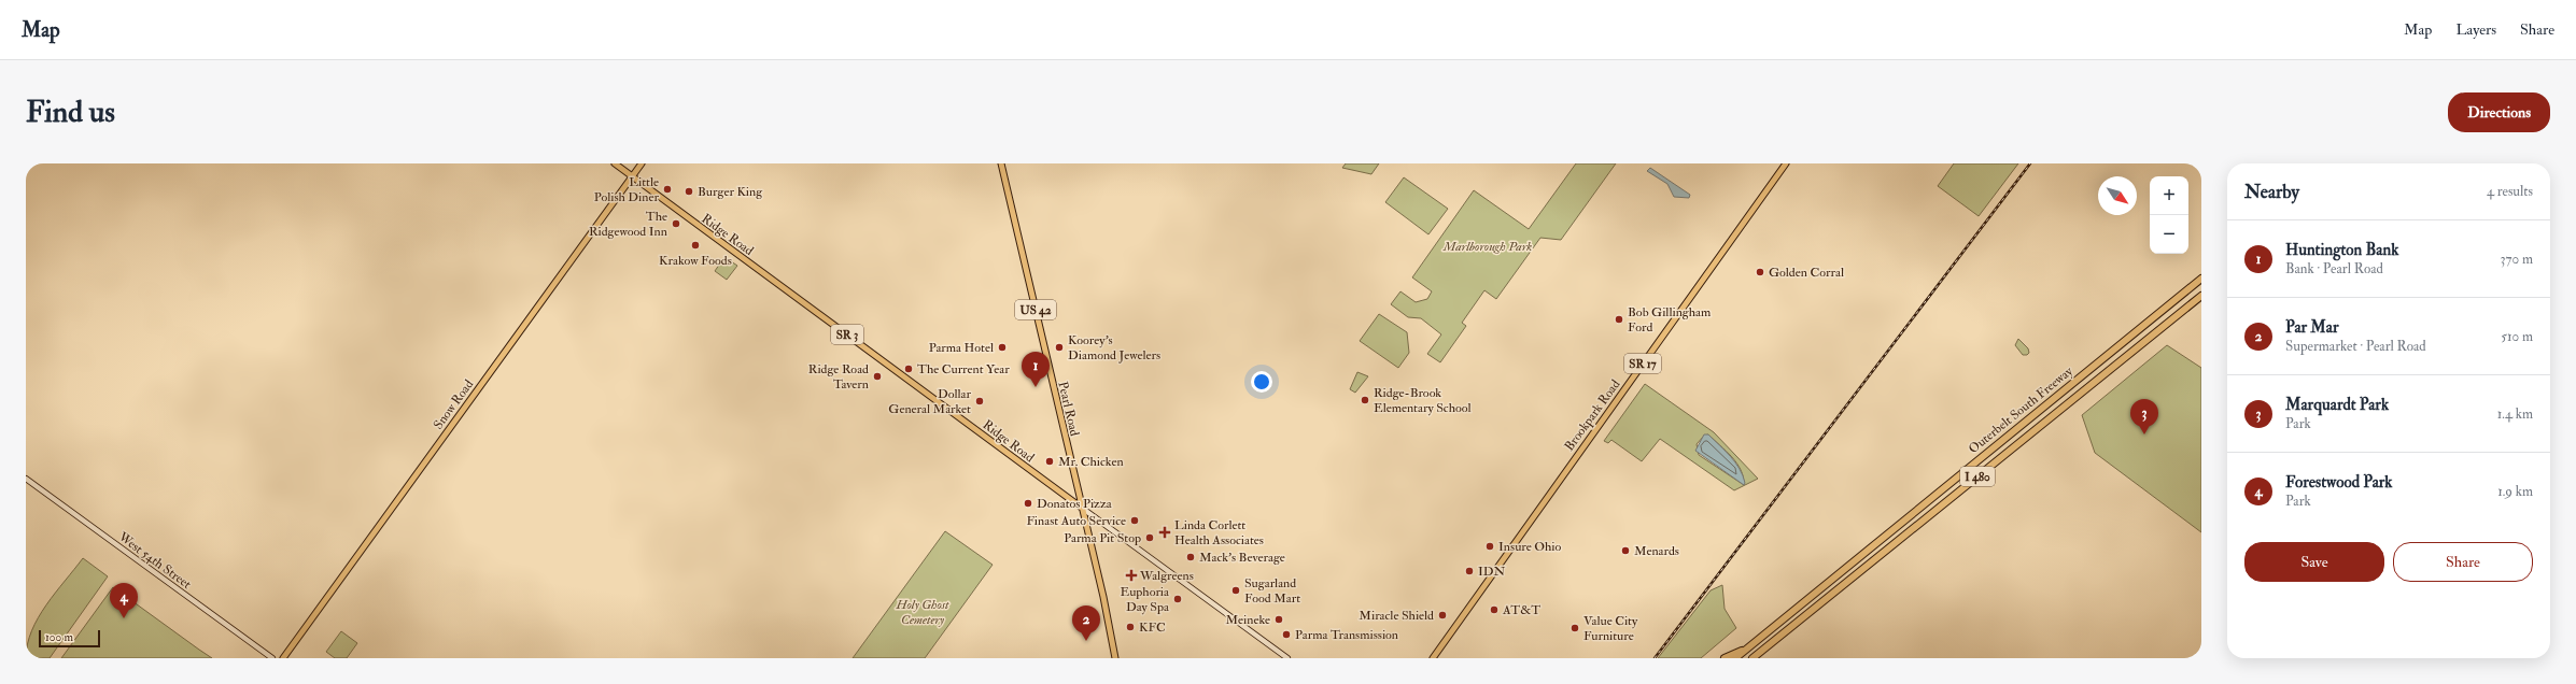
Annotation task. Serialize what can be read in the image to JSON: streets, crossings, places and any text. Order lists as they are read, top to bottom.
{
  "streets": {
    "highway": ["Outerbelt South Freeway", "I 480"],
    "main road": [
      "Ridge Road",
      "US 42",
      "SR 3",
      "SR 17",
      "Snow Road",
      "Pearl Road",
      "Brookpark Road"
    ],
    "street": ["West 54th Street"]
  },
  "crossings": [
    ["Ridge Road", "Snow Road"],
    ["Ridge Road", "Pearl Road"]
  ],
  "parks": ["Marlborough Park", "Holy Ghost Cemetery"],
  "places": {
    "other": [
      "Little Polish Diner",
      "Burger King",
      "The Ridgewood Inn",
      "Krakow Foods",
      "Golden Corral",
      "Bob Gillingham Ford",
      "Parma Hotel",
      "Koorey's Diamond Jewelers",
      "The Current Year",
      "Ridge Road Tavern",
      "Ridge-Brook Elementary School",
      "Dollar General Market",
      "Mr. Chicken",
      "Donatos Pizza",
      "Finast Auto Service",
      "Parma Pit Stop",
      "Insure Ohio",
      "Menards",
      "Mack's Beverage",
      "IDN",
      "Sugarland Food Mart",
      "Euphoria Day Spa",
      "AT&T",
      "Miracle Shield",
      "Meineke",
      "KFC",
      "Value City Furniture",
      "Parma Transmission"
    ],
    "health": ["Linda Corlett Health Associates", "Walgreens"]
  },
  "scale_bar": "100 m",
  "north": "bottom right",
  "page": {
    "header": "Map",
    "nav": ["Map", "Layers", "Share"],
    "buttons": [
      "Directions",
      ["Save", "Share"]
    ],
    "title": "Find us",
    "heading": ["Nearby", "4 results"],
    "map_buttons": ["+", "−"],
    "list": [
      {
        "mark": "1",
        "name": "Huntington Bank",
        "note": "Bank · Pearl Road",
        "value": "370 m"
      },
      {
        "mark": "2",
        "name": "Par Mar",
        "note": "Supermarket · Pearl Road",
        "value": "510 m"
      },
      {
        "mark": "3",
        "name": "Marquardt Park",
        "note": "Park",
        "value": "1.4 km"
      },
      {
        "mark": "4",
        "name": "Forestwood Park",
        "note": "Park",
        "value": "1.9 km"
      }
    ],
    "pins": [
      "1",
      "3",
      "4",
      "2"
    ],
    "scale": "100 m"
  }
}
